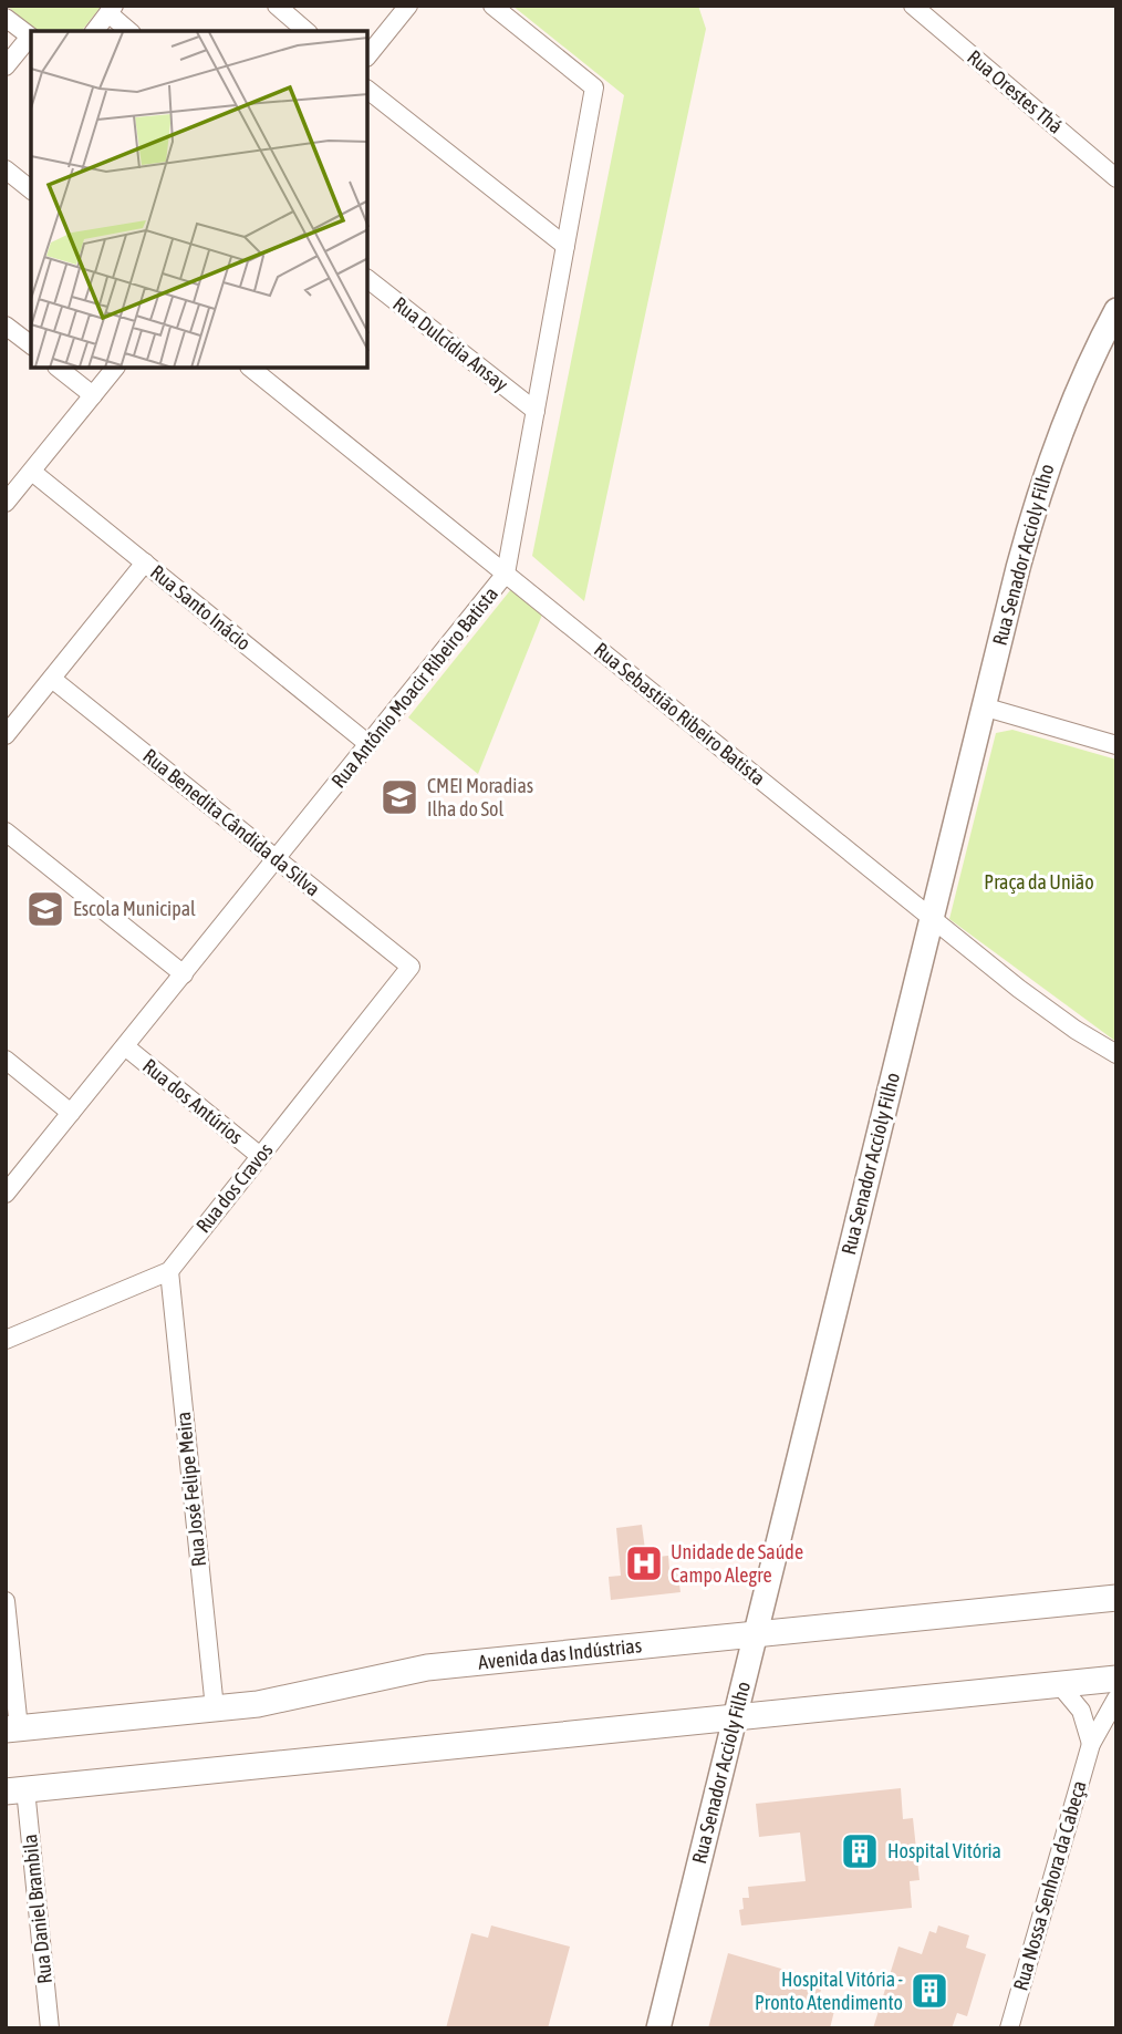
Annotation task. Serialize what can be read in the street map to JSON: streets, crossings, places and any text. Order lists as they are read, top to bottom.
{
  "streets": {
    "main road": ["Avenida das Indústrias"],
    "street": [
      "Rua Orestes Thá",
      "Rua Dulcídia Ansay",
      "Rua Senador Accioly Filho",
      "Rua Santo Inácio",
      "Rua Antônio Moacir Ribeiro Batista",
      "Rua Sebastião Ribeiro Batista",
      "Rua Benedita Cândida da Silva",
      "Rua dos Antúrios",
      "Rua dos Cravos",
      "Rua José Felipe Meira",
      "Rua Nossa Senhora da Cabeça",
      "Rua Daniel Brambila"
    ]
  },
  "crossings": [
    ["Rua Dulcídia Ansay", "Rua Antônio Moacir Ribeiro Batista"],
    ["Rua Senador Accioly Filho", "Rua Sebastião Ribeiro Batista"],
    ["Rua Senador Accioly Filho", "Avenida das Indústrias"],
    ["Rua Santo Inácio", "Rua Antônio Moacir Ribeiro Batista"],
    ["Rua Antônio Moacir Ribeiro Batista", "Rua Sebastião Ribeiro Batista"],
    ["Rua Antônio Moacir Ribeiro Batista", "Rua Benedita Cândida da Silva"],
    ["Rua Antônio Moacir Ribeiro Batista", "Rua dos Antúrios"],
    ["Rua Benedita Cândida da Silva", "Rua dos Cravos"],
    ["Rua dos Antúrios", "Rua dos Cravos"],
    ["Rua dos Cravos", "Rua José Felipe Meira"],
    ["Rua José Felipe Meira", "Avenida das Indústrias"]
  ],
  "parks": ["Praça da União"],
  "places": {
    "school or university": ["CMEI Moradias Ilha do Sol", "Escola Municipal"],
    "hospital": ["Unidade de Saúde Campo Alegre"],
    "building": ["Hospital Vitória", "Hospital Vitória - Pronto Atendimento"]
  }
}
